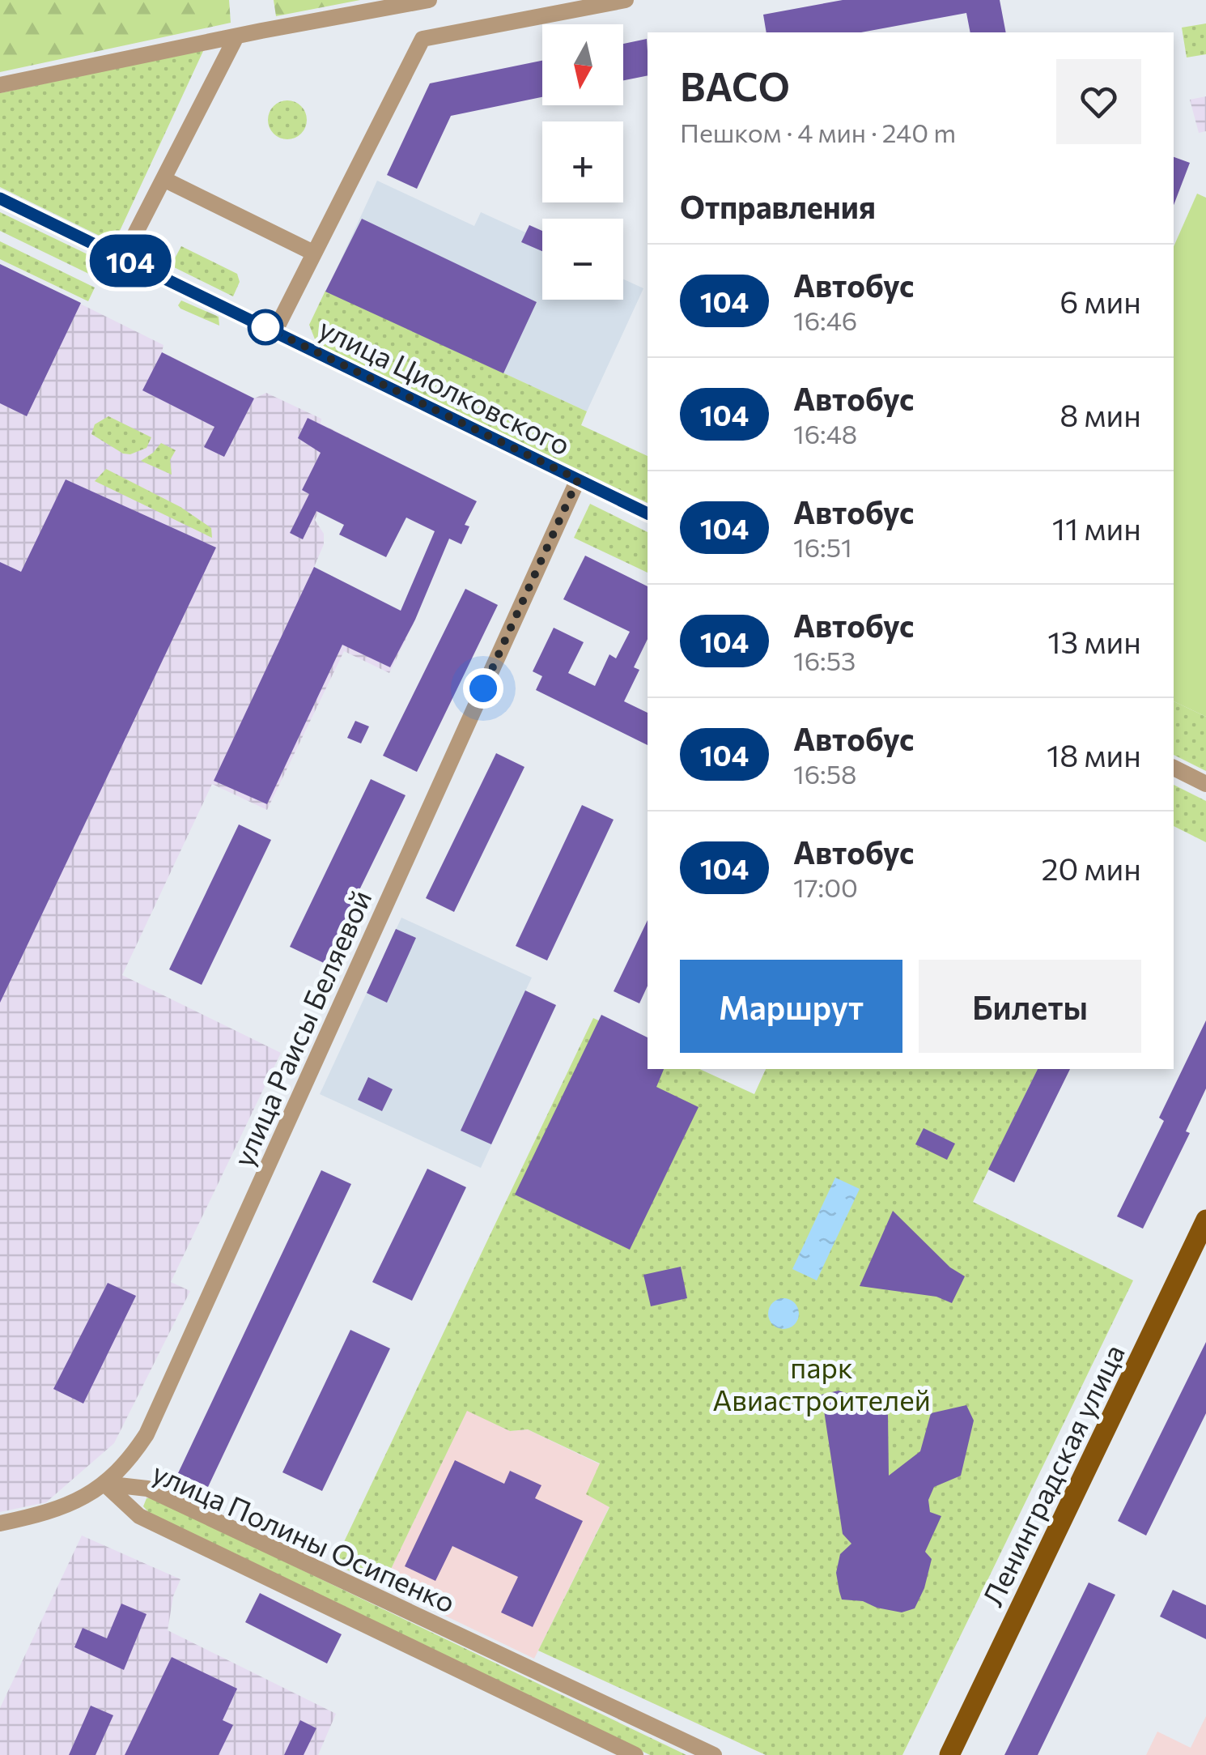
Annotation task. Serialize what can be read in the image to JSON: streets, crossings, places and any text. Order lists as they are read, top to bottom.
{
  "streets": {
    "main road": ["Ленинградская улица"],
    "street": ["улица Циолковского", "улица Раисы Беляевой", "улица Полины Осипенко"]
  },
  "crossings": [
    ["улица Циолковского", "улица Раисы Беляевой"],
    ["улица Раисы Беляевой", "улица Полины Осипенко"]
  ],
  "parks": ["парк Авиастроителей"],
  "lines": ["bus line 104"],
  "north": "bottom",
  "page": {
    "on_map": "104",
    "map_buttons": ["+", "−"],
    "heading": [
      ["ВАСО", "Пешком · 4 мин · 240 m"],
      "Отправления"
    ],
    "list": [
      {
        "mark": "104",
        "name": "Автобус",
        "note": "16:46",
        "value": "6 мин"
      },
      {
        "mark": "104",
        "name": "Автобус",
        "note": "16:48",
        "value": "8 мин"
      },
      {
        "mark": "104",
        "name": "Автобус",
        "note": "16:51",
        "value": "11 мин"
      },
      {
        "mark": "104",
        "name": "Автобус",
        "note": "16:53",
        "value": "13 мин"
      },
      {
        "mark": "104",
        "name": "Автобус",
        "note": "16:58",
        "value": "18 мин"
      },
      {
        "mark": "104",
        "name": "Автобус",
        "note": "17:00",
        "value": "20 мин"
      }
    ],
    "buttons": ["Маршрут", "Билеты"]
  }
}
